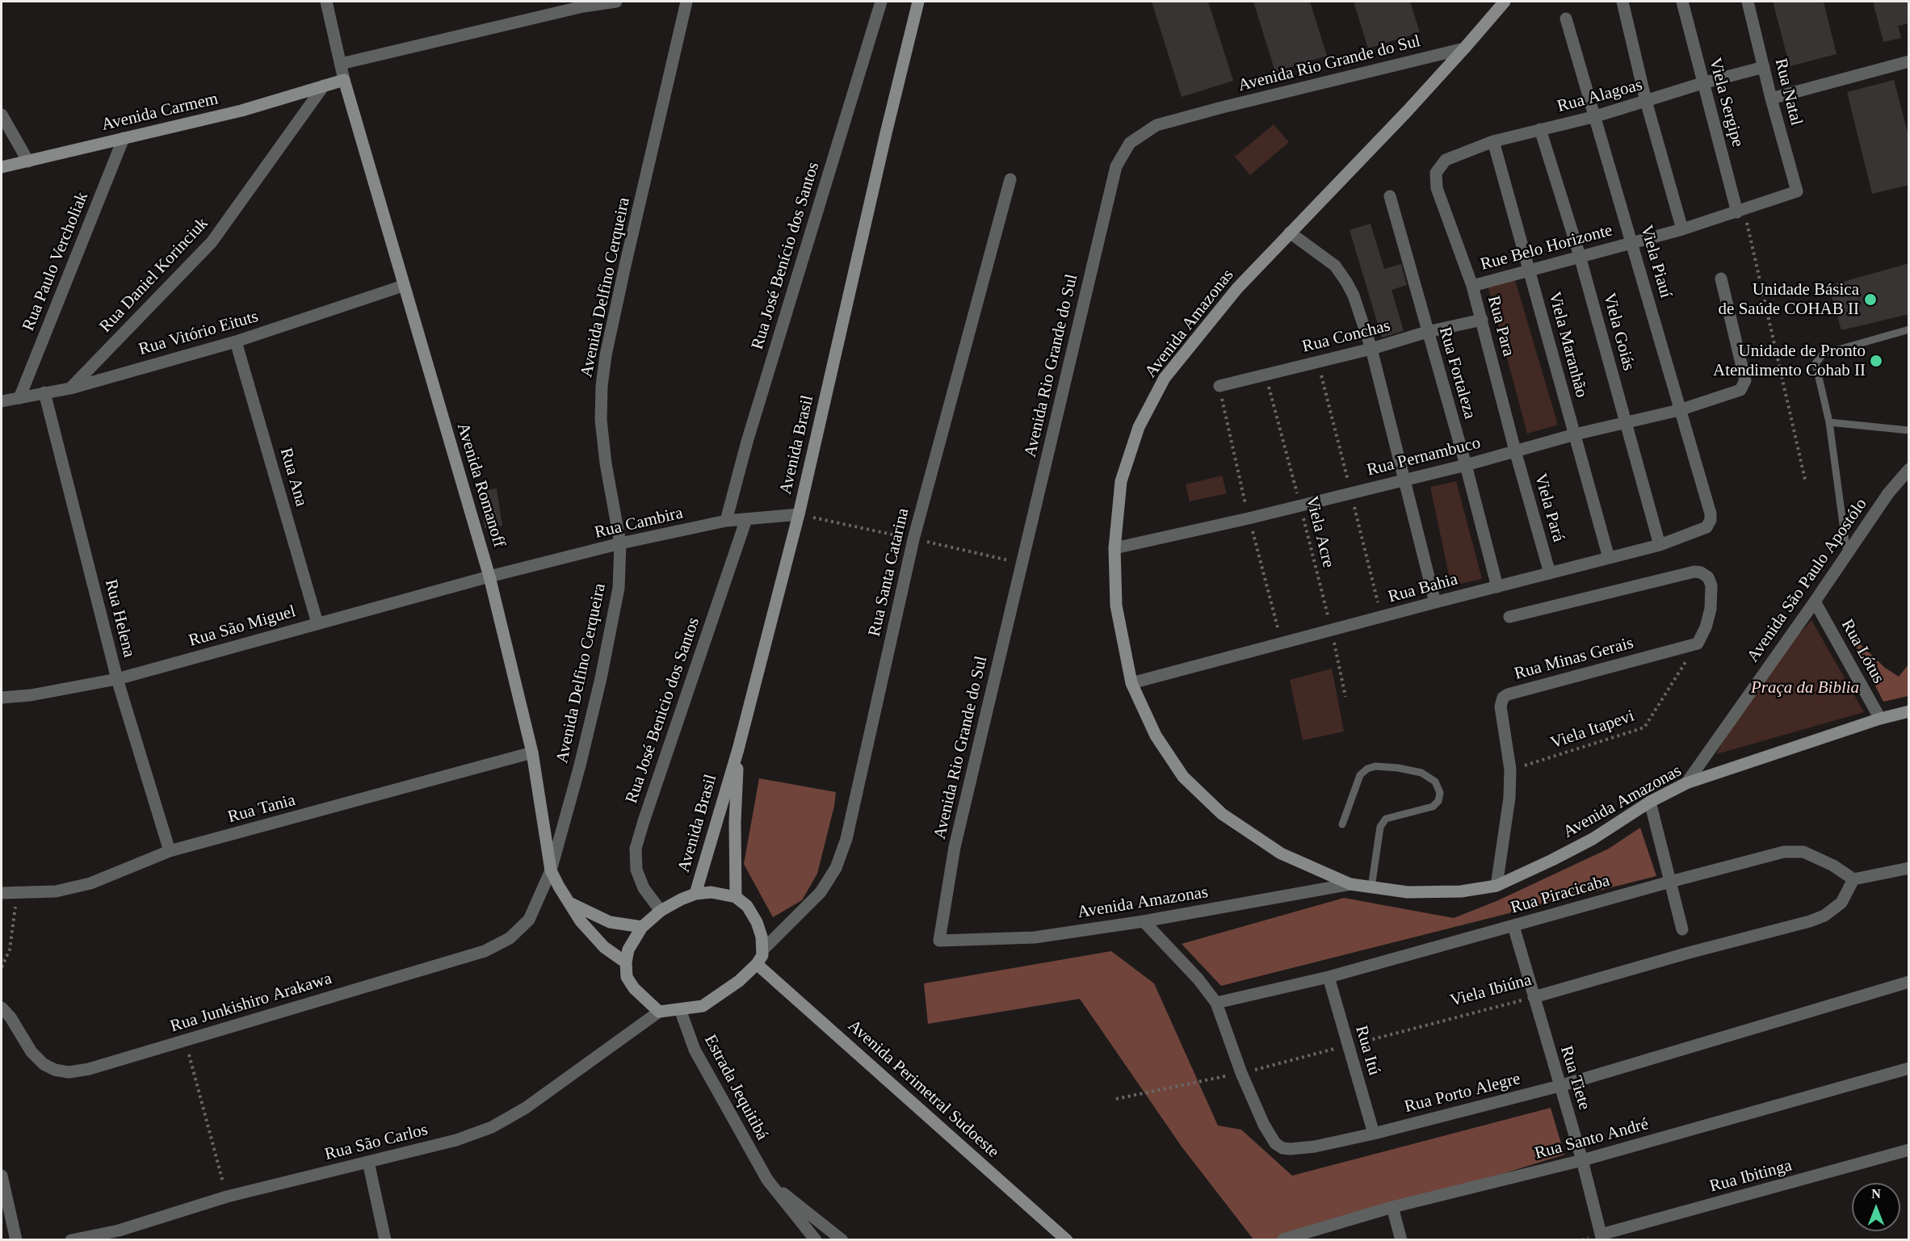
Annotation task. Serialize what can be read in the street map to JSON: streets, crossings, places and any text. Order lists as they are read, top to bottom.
{
  "streets": {
    "street": [
      "Avenida Rio Grande do Sul",
      "Rua Natal",
      "Rua Alagoas",
      "Viela Sergipe",
      "Avenida Carmem",
      "Rue Belo Horizonte",
      "Rua José Benício dos Santos",
      "Rua Paulo Vercholiak",
      "Viela Piauí",
      "Rua Daniel Korinciuk",
      "Avenida Delfino Cerqueira",
      "Avenida Amazonas",
      "Rua Para",
      "Viela Goiás",
      "Rua Vitório Eituts",
      "Rua Conchas",
      "Viela Maranhão",
      "Rua Fortaleza",
      "Avenida Brasil",
      "Rua Pernambuco",
      "Rua Ana",
      "Avenida Romanoff",
      "Viela Pará",
      "Rua Cambira",
      "Rua Santa Catarina",
      "Avenida São Paulo Apostólo",
      "Rua Bahia",
      "Rua Helena",
      "Rua São Miguel",
      "Rua Lótus",
      "Rua Minas Gerais",
      "Rua José Benicio dos Santos",
      "Rua Tania",
      "Rua Piracicaba",
      "Viela Ibiúna",
      "Rua Junkishiro Arakawa",
      "Rua Itú",
      "Rua Tiete",
      "Estrada Jequitibá",
      "Avenida Perimetral Sudoeste",
      "Rua Porto Alegre",
      "Rua Santo André",
      "Rua São Carlos",
      "Rua Ibitinga"
    ],
    "path": ["Viela Acre", "Viela Itapevi"]
  },
  "crossings": [
    ["Avenida Rio Grande do Sul", "Avenida Amazonas"],
    ["Rua Natal", "Rua Alagoas"],
    ["Rua Natal", "Rue Belo Horizonte"],
    ["Rua Alagoas", "Viela Sergipe"],
    ["Rua Alagoas", "Viela Piauí"],
    ["Rua Alagoas", "Rua Para"],
    ["Rua Alagoas", "Viela Goiás"],
    ["Rua Alagoas", "Viela Maranhão"],
    ["Viela Sergipe", "Rue Belo Horizonte"],
    ["Avenida Carmem", "Rua Paulo Vercholiak"],
    ["Avenida Carmem", "Rua Daniel Korinciuk"],
    ["Rue Belo Horizonte", "Viela Piauí"],
    ["Rue Belo Horizonte", "Rua Para"],
    ["Rue Belo Horizonte", "Viela Goiás"],
    ["Rue Belo Horizonte", "Viela Maranhão"],
    ["Rua José Benício dos Santos", "Rua Cambira"],
    ["Rua Paulo Vercholiak", "Rua Vitório Eituts"],
    ["Viela Piauí", "Rua Pernambuco"],
    ["Viela Piauí", "Rua Bahia"],
    ["Rua Daniel Korinciuk", "Rua Vitório Eituts"],
    ["Avenida Delfino Cerqueira", "Avenida Romanoff"],
    ["Avenida Delfino Cerqueira", "Rua Cambira"],
    ["Avenida Delfino Cerqueira", "Rua Junkishiro Arakawa"],
    ["Avenida Amazonas", "Rua Pernambuco"],
    ["Avenida Amazonas", "Avenida São Paulo Apostólo"],
    ["Avenida Amazonas", "Rua Bahia"],
    ["Avenida Amazonas", "Rua Lótus"],
    ["Avenida Amazonas", "Rua Minas Gerais"],
    ["Avenida Amazonas", "Rua Porto Alegre"],
    ["Rua Para", "Rua Conchas"],
    ["Rua Para", "Rua Pernambuco"],
    ["Rua Para", "Viela Pará"],
    ["Viela Goiás", "Rua Pernambuco"],
    ["Viela Goiás", "Rua Bahia"],
    ["Rua Vitório Eituts", "Rua Ana"],
    ["Rua Vitório Eituts", "Avenida Romanoff"],
    ["Rua Vitório Eituts", "Rua Helena"],
    ["Rua Conchas", "Rua Fortaleza"],
    ["Rua Conchas", "Viela Acre"],
    ["Viela Maranhão", "Rua Pernambuco"],
    ["Viela Maranhão", "Rua Bahia"],
    ["Rua Fortaleza", "Rua Pernambuco"],
    ["Rua Fortaleza", "Rua Bahia"],
    ["Avenida Brasil", "Avenida Romanoff"],
    ["Avenida Brasil", "Rua Cambira"],
    ["Avenida Brasil", "Rua Santa Catarina"],
    ["Avenida Brasil", "Rua José Benicio dos Santos"],
    ["Avenida Brasil", "Estrada Jequitibá"],
    ["Avenida Brasil", "Avenida Perimetral Sudoeste"],
    ["Avenida Brasil", "Rua São Carlos"],
    ["Rua Pernambuco", "Viela Pará"],
    ["Rua Pernambuco", "Viela Acre"],
    ["Rua Ana", "Rua São Miguel"],
    ["Avenida Romanoff", "Rua Cambira"],
    ["Avenida Romanoff", "Rua Santa Catarina"],
    ["Avenida Romanoff", "Rua São Miguel"],
    ["Avenida Romanoff", "Rua José Benicio dos Santos"],
    ["Avenida Romanoff", "Rua Tania"],
    ["Avenida Romanoff", "Estrada Jequitibá"],
    ["Avenida Romanoff", "Avenida Perimetral Sudoeste"],
    ["Avenida Romanoff", "Rua São Carlos"],
    ["Viela Pará", "Rua Bahia"],
    ["Rua Cambira", "Rua São Miguel"],
    ["Rua Cambira", "Rua José Benicio dos Santos"],
    ["Viela Acre", "Rua Bahia"],
    ["Rua Santa Catarina", "Rua José Benicio dos Santos"],
    ["Rua Santa Catarina", "Estrada Jequitibá"],
    ["Rua Santa Catarina", "Avenida Perimetral Sudoeste"],
    ["Rua Santa Catarina", "Rua São Carlos"],
    ["Avenida São Paulo Apostólo", "Rua Lótus"],
    ["Rua Helena", "Rua São Miguel"],
    ["Rua Helena", "Rua Tania"],
    ["Rua Minas Gerais", "Viela Itapevi"],
    ["Rua José Benicio dos Santos", "Estrada Jequitibá"],
    ["Rua José Benicio dos Santos", "Avenida Perimetral Sudoeste"],
    ["Rua José Benicio dos Santos", "Rua São Carlos"],
    ["Rua Piracicaba", "Viela Ibiúna"],
    ["Rua Piracicaba", "Rua Itú"],
    ["Rua Piracicaba", "Rua Tiete"],
    ["Rua Piracicaba", "Rua Porto Alegre"],
    ["Viela Ibiúna", "Rua Itú"],
    ["Viela Ibiúna", "Rua Tiete"],
    ["Viela Ibiúna", "Rua Porto Alegre"],
    ["Rua Itú", "Rua Porto Alegre"],
    ["Rua Tiete", "Rua Porto Alegre"],
    ["Rua Tiete", "Rua Santo André"],
    ["Rua Tiete", "Rua Ibitinga"],
    ["Estrada Jequitibá", "Avenida Perimetral Sudoeste"],
    ["Estrada Jequitibá", "Rua São Carlos"],
    ["Avenida Perimetral Sudoeste", "Rua São Carlos"]
  ],
  "parks": ["Praça da Biblia"],
  "places": ["Unidade Básica de Saúde COHAB II", "Unidade de Pronto Atendimento Cohab II"],
  "north": "top"
}
